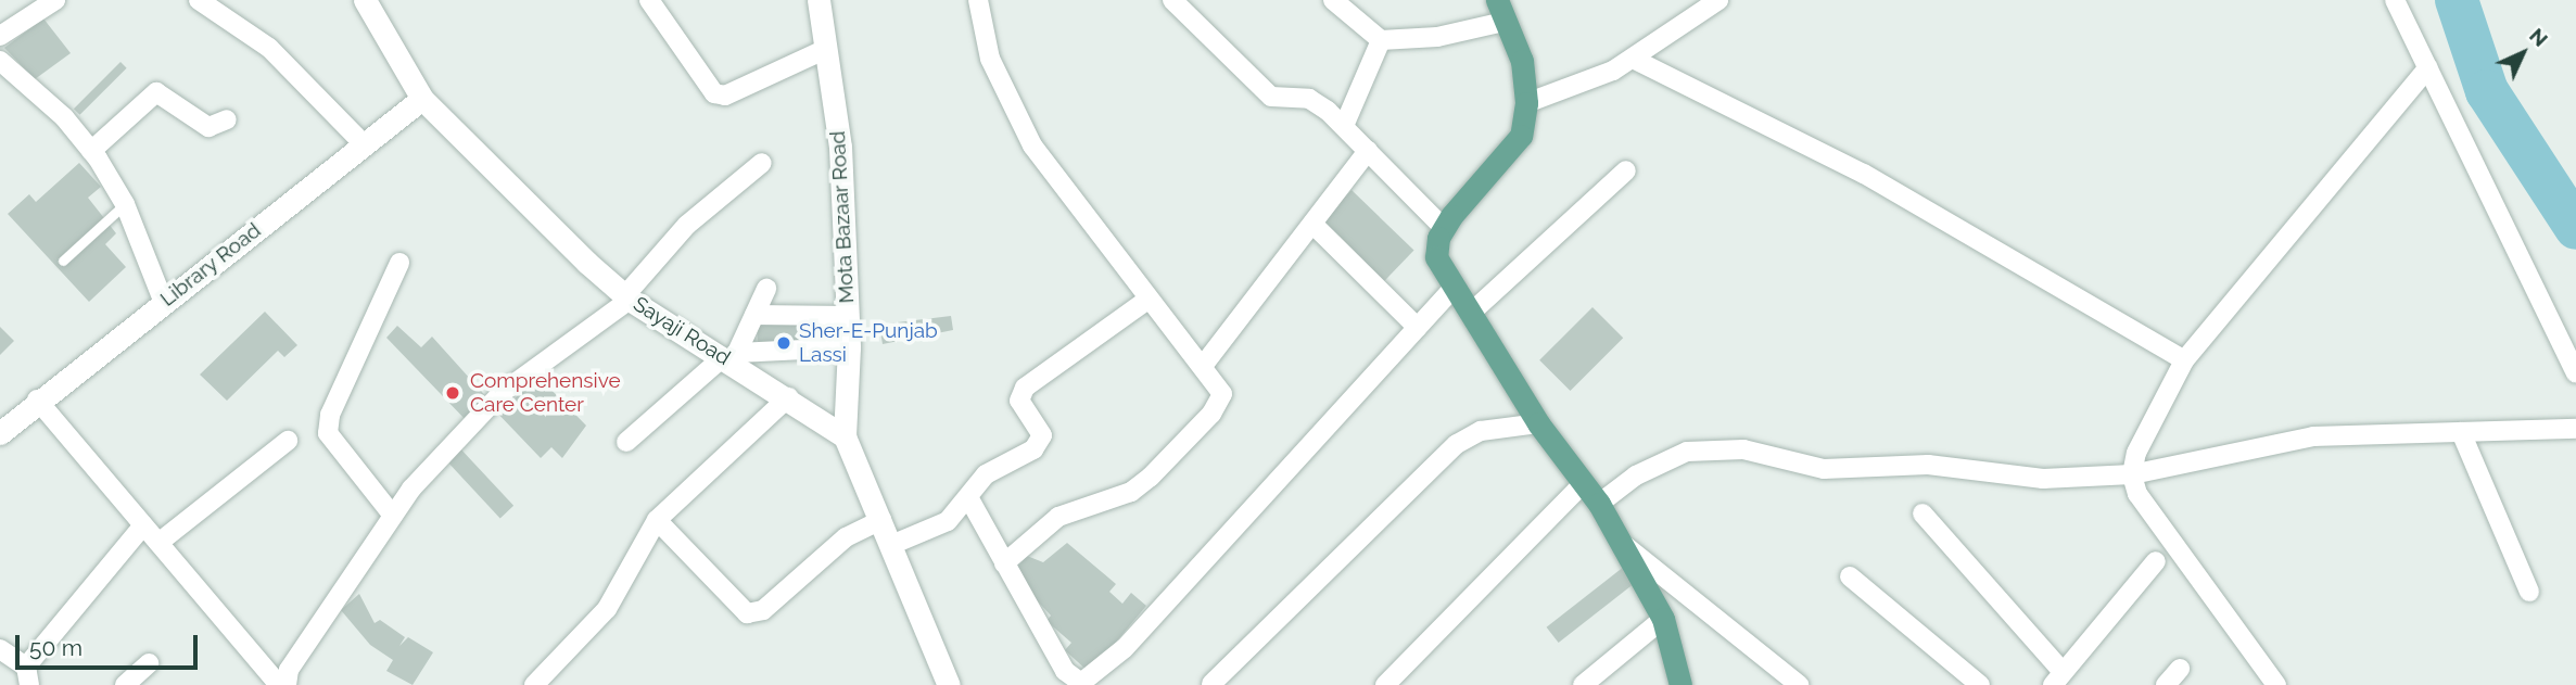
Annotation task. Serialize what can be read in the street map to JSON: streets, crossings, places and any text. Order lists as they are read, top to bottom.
{
  "streets": {
    "street": ["Mota Bazaar Road", "Library Road", "Sayaji Road"]
  },
  "crossings": [
    ["Mota Bazaar Road", "Sayaji Road"],
    ["Library Road", "Sayaji Road"]
  ],
  "places": ["Sher-E-Punjab Lassi", "Comprehensive Care Center"],
  "scale_bar": "50 m",
  "north": "top right"
}
